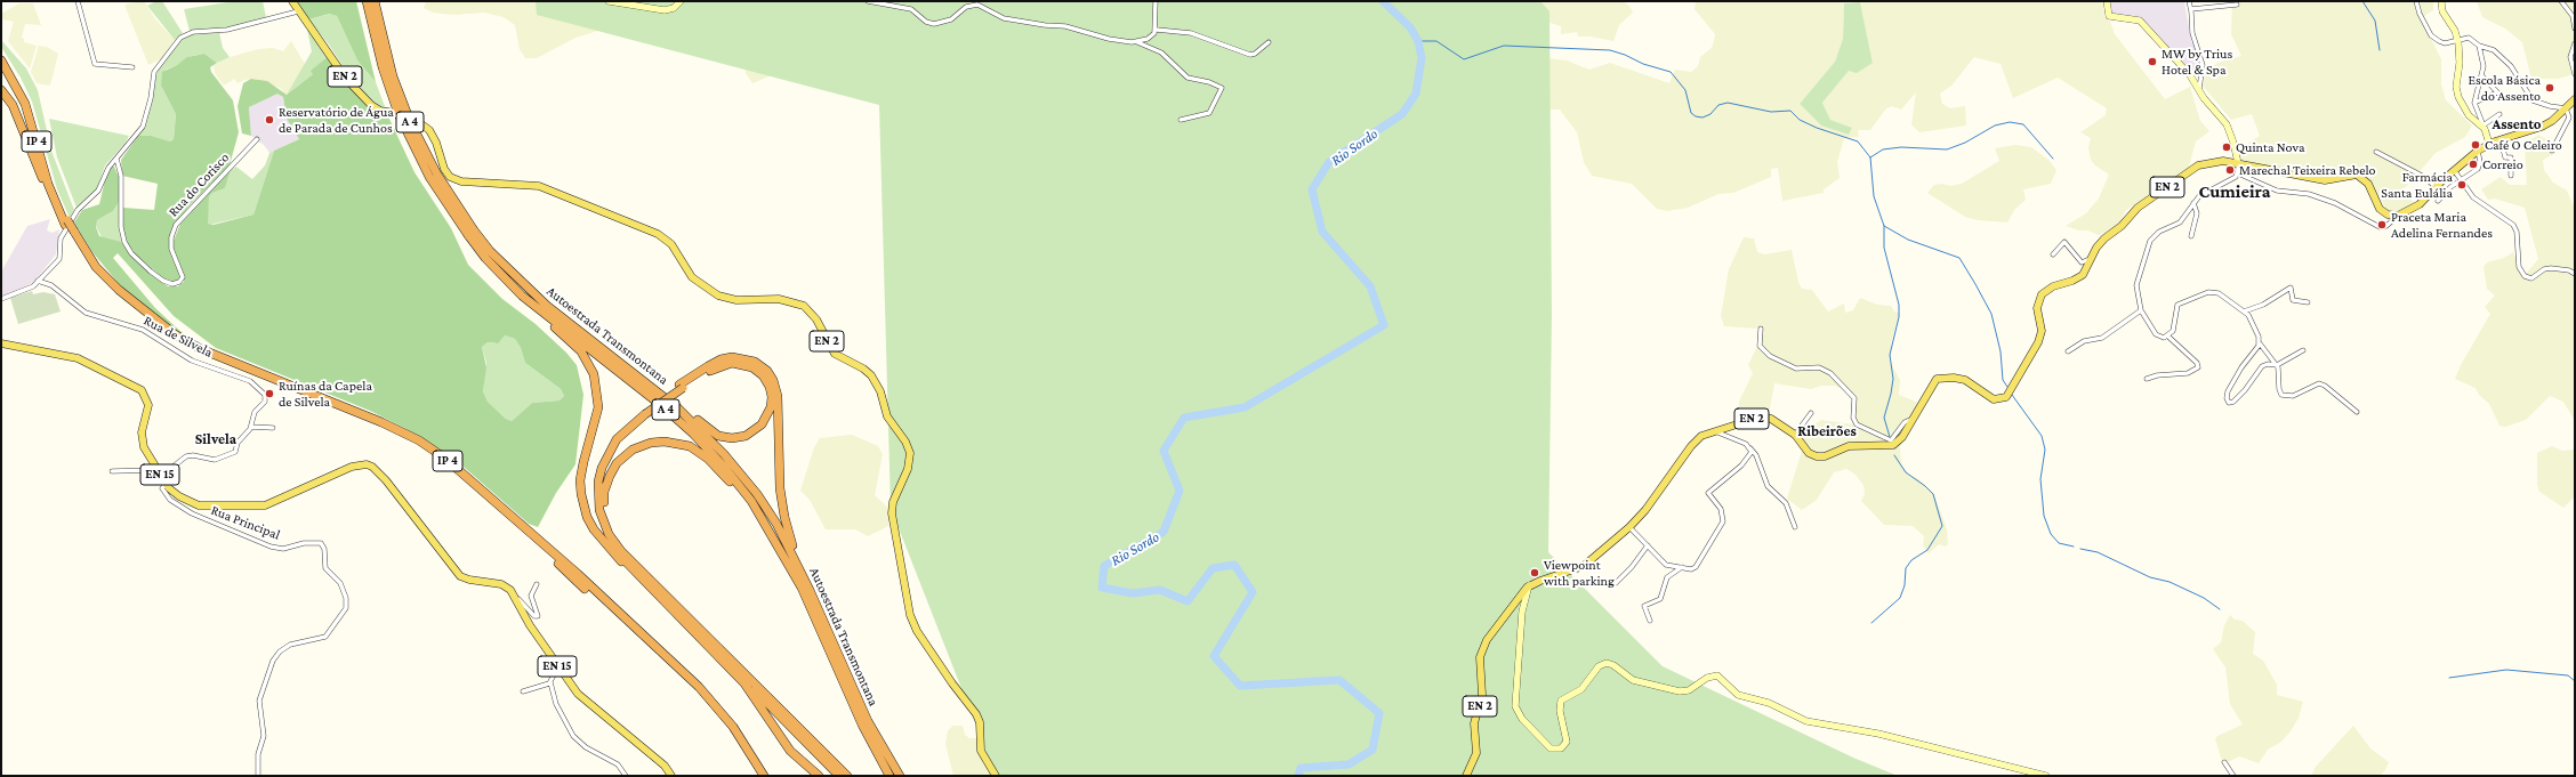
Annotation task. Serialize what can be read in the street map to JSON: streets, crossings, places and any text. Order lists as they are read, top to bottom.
{
  "streets": {
    "highway": ["A 4", "IP 4", "Autoestrada Transmontana"],
    "main road": ["EN 2", "EN 15"],
    "street": ["Rua do Corisco", "Rua de Silvela", "Rua Principal"]
  },
  "crossings": [
    ["Rua de Silvela", "EN 15"],
    ["Rua de Silvela", "Rua Principal"],
    ["EN 15", "Rua Principal"]
  ],
  "districts": [
    "Assento",
    "Cumieira",
    "Ribeirões",
    "Silvela"
  ],
  "water": ["Rio Sordo"],
  "places": [
    "MW by Trius Hotel & Spa",
    "Escola Básica do Assento",
    "Reservatório de Água de Parada de Cunhos",
    "Café O Celeiro",
    "Quinta Nova",
    "Correio",
    "Marechal Teixeira Rebelo",
    "Farmácia Santa Eulália",
    "Praceta Maria Adelina Fernandes",
    "Ruínas da Capela de Silvela",
    "Viewpoint with parking"
  ]
}
